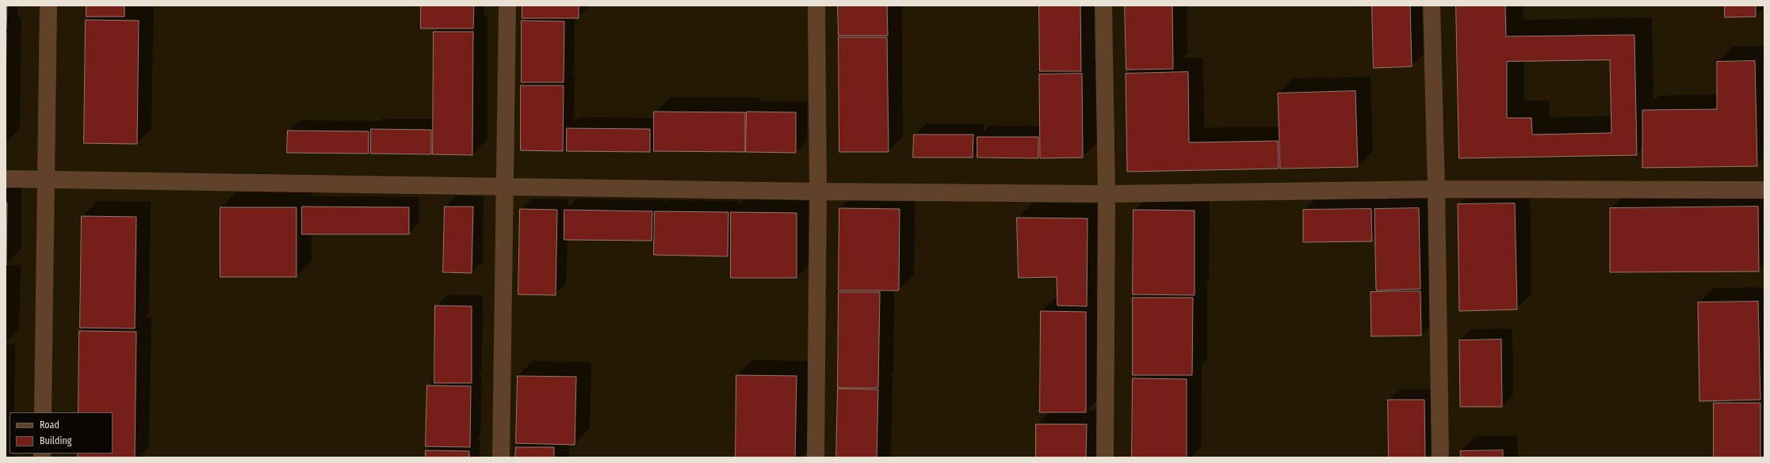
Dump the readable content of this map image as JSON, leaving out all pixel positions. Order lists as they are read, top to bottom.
{
  "legend": ["Road", "Building"]
}
